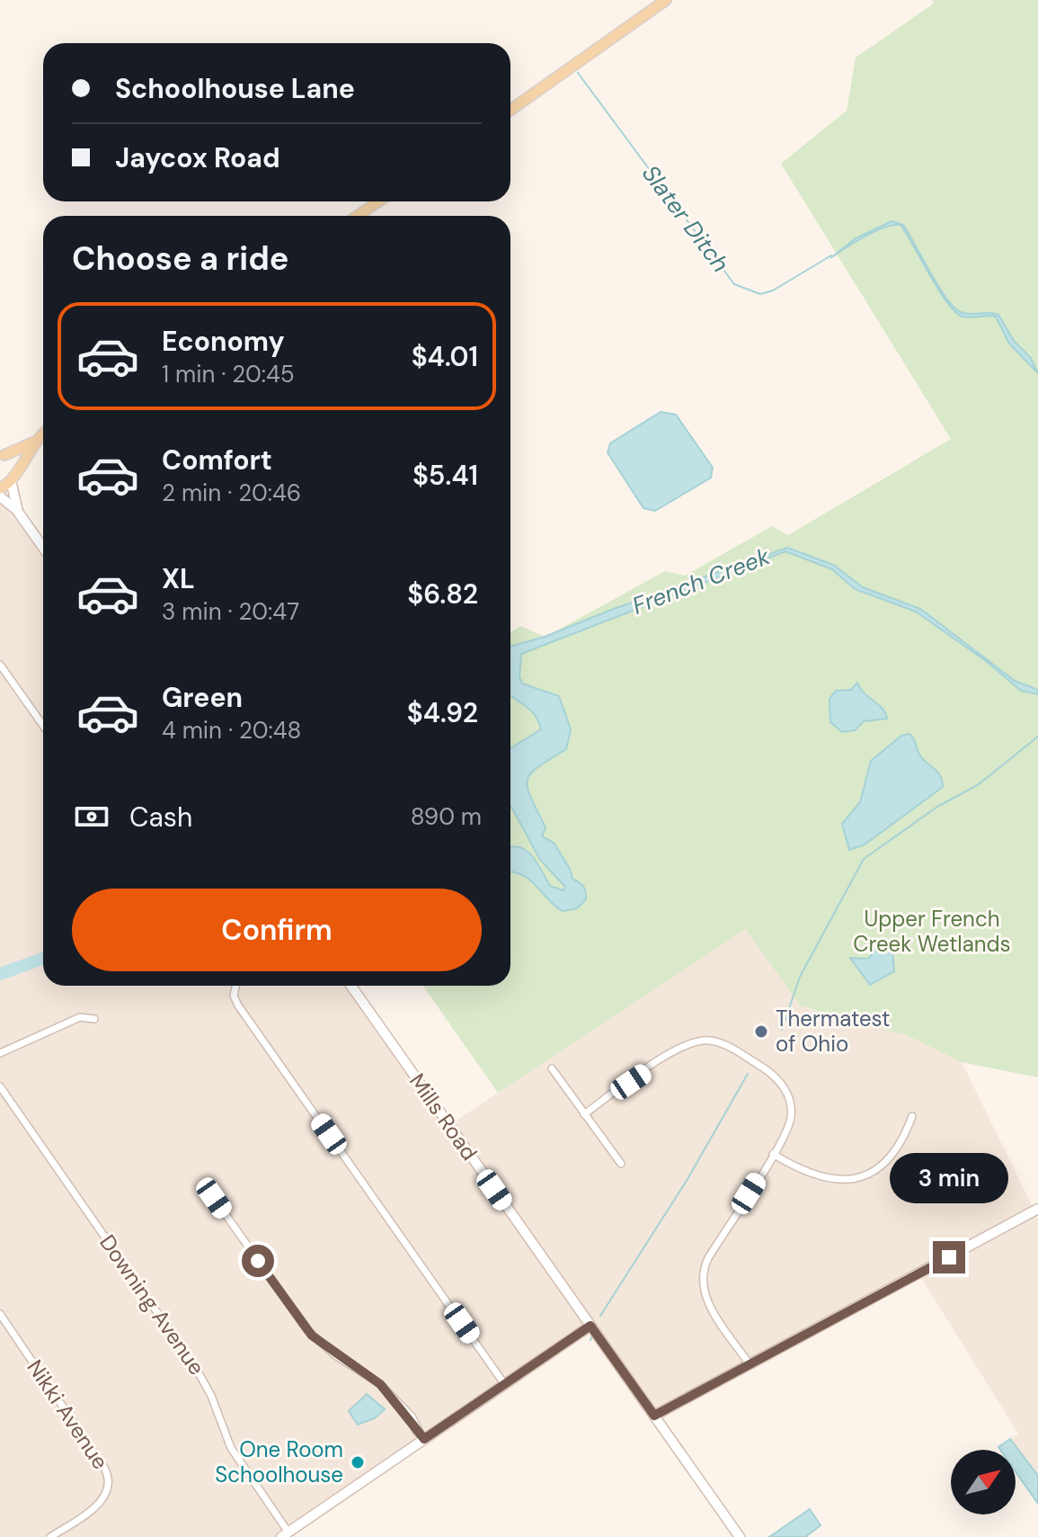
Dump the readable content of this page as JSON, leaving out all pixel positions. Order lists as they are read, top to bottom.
{
  "streets": {
    "street": ["Mills Road", "Downing Avenue", "Nikki Avenue"]
  },
  "water": ["Slater Ditch", "French Creek"],
  "parks": ["Upper French Creek Wetlands"],
  "places": ["Thermatest of Ohio", "One Room Schoolhouse"],
  "north": "top right",
  "page": {
    "banner": ["Schoolhouse Lane", "Jaycox Road"],
    "heading": "Choose a ride",
    "list": [
      {
        "name": "Economy",
        "note": "1 min · 20:45",
        "value": "$4.01"
      },
      {
        "name": "Comfort",
        "note": "2 min · 20:46",
        "value": "$5.41"
      },
      {
        "name": "XL",
        "note": "3 min · 20:47",
        "value": "$6.82"
      },
      {
        "name": "Green",
        "note": "4 min · 20:48",
        "value": "$4.92"
      }
    ],
    "pay": ["Cash", "890 m"],
    "buttons": "Confirm",
    "bubble": "3 min"
  }
}
